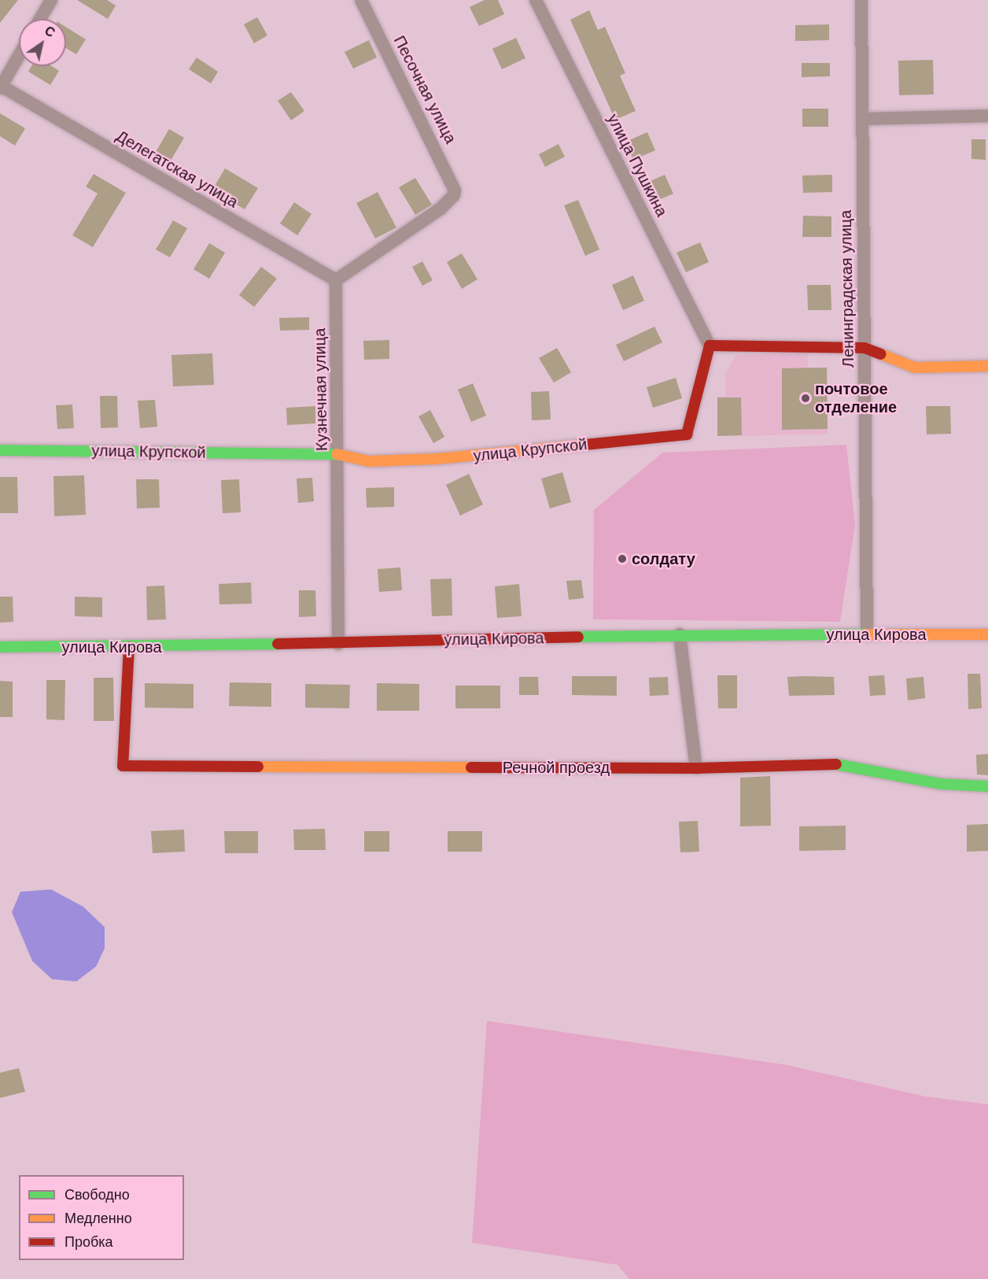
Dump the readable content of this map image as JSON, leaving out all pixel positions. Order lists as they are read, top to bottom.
{
  "streets": {
    "street": [
      "Песочная улица",
      "улица Пушкина",
      "Делегатская улица",
      "Ленинградская улица",
      "Кузнечная улица",
      "улица Крупской",
      "улица Кирова",
      "Речной проезд"
    ]
  },
  "crossings": [
    ["Песочная улица", "Делегатская улица"],
    ["Песочная улица", "Кузнечная улица"],
    ["улица Пушкина", "улица Крупской"],
    ["Делегатская улица", "Кузнечная улица"],
    ["Ленинградская улица", "улица Кирова"],
    ["Кузнечная улица", "улица Крупской"],
    ["Кузнечная улица", "улица Кирова"],
    ["улица Кирова", "Речной проезд"]
  ],
  "places": ["почтовое отделение", "солдату"],
  "legend": ["Свободно", "Медленно", "Пробка"],
  "north": "top right"
}
